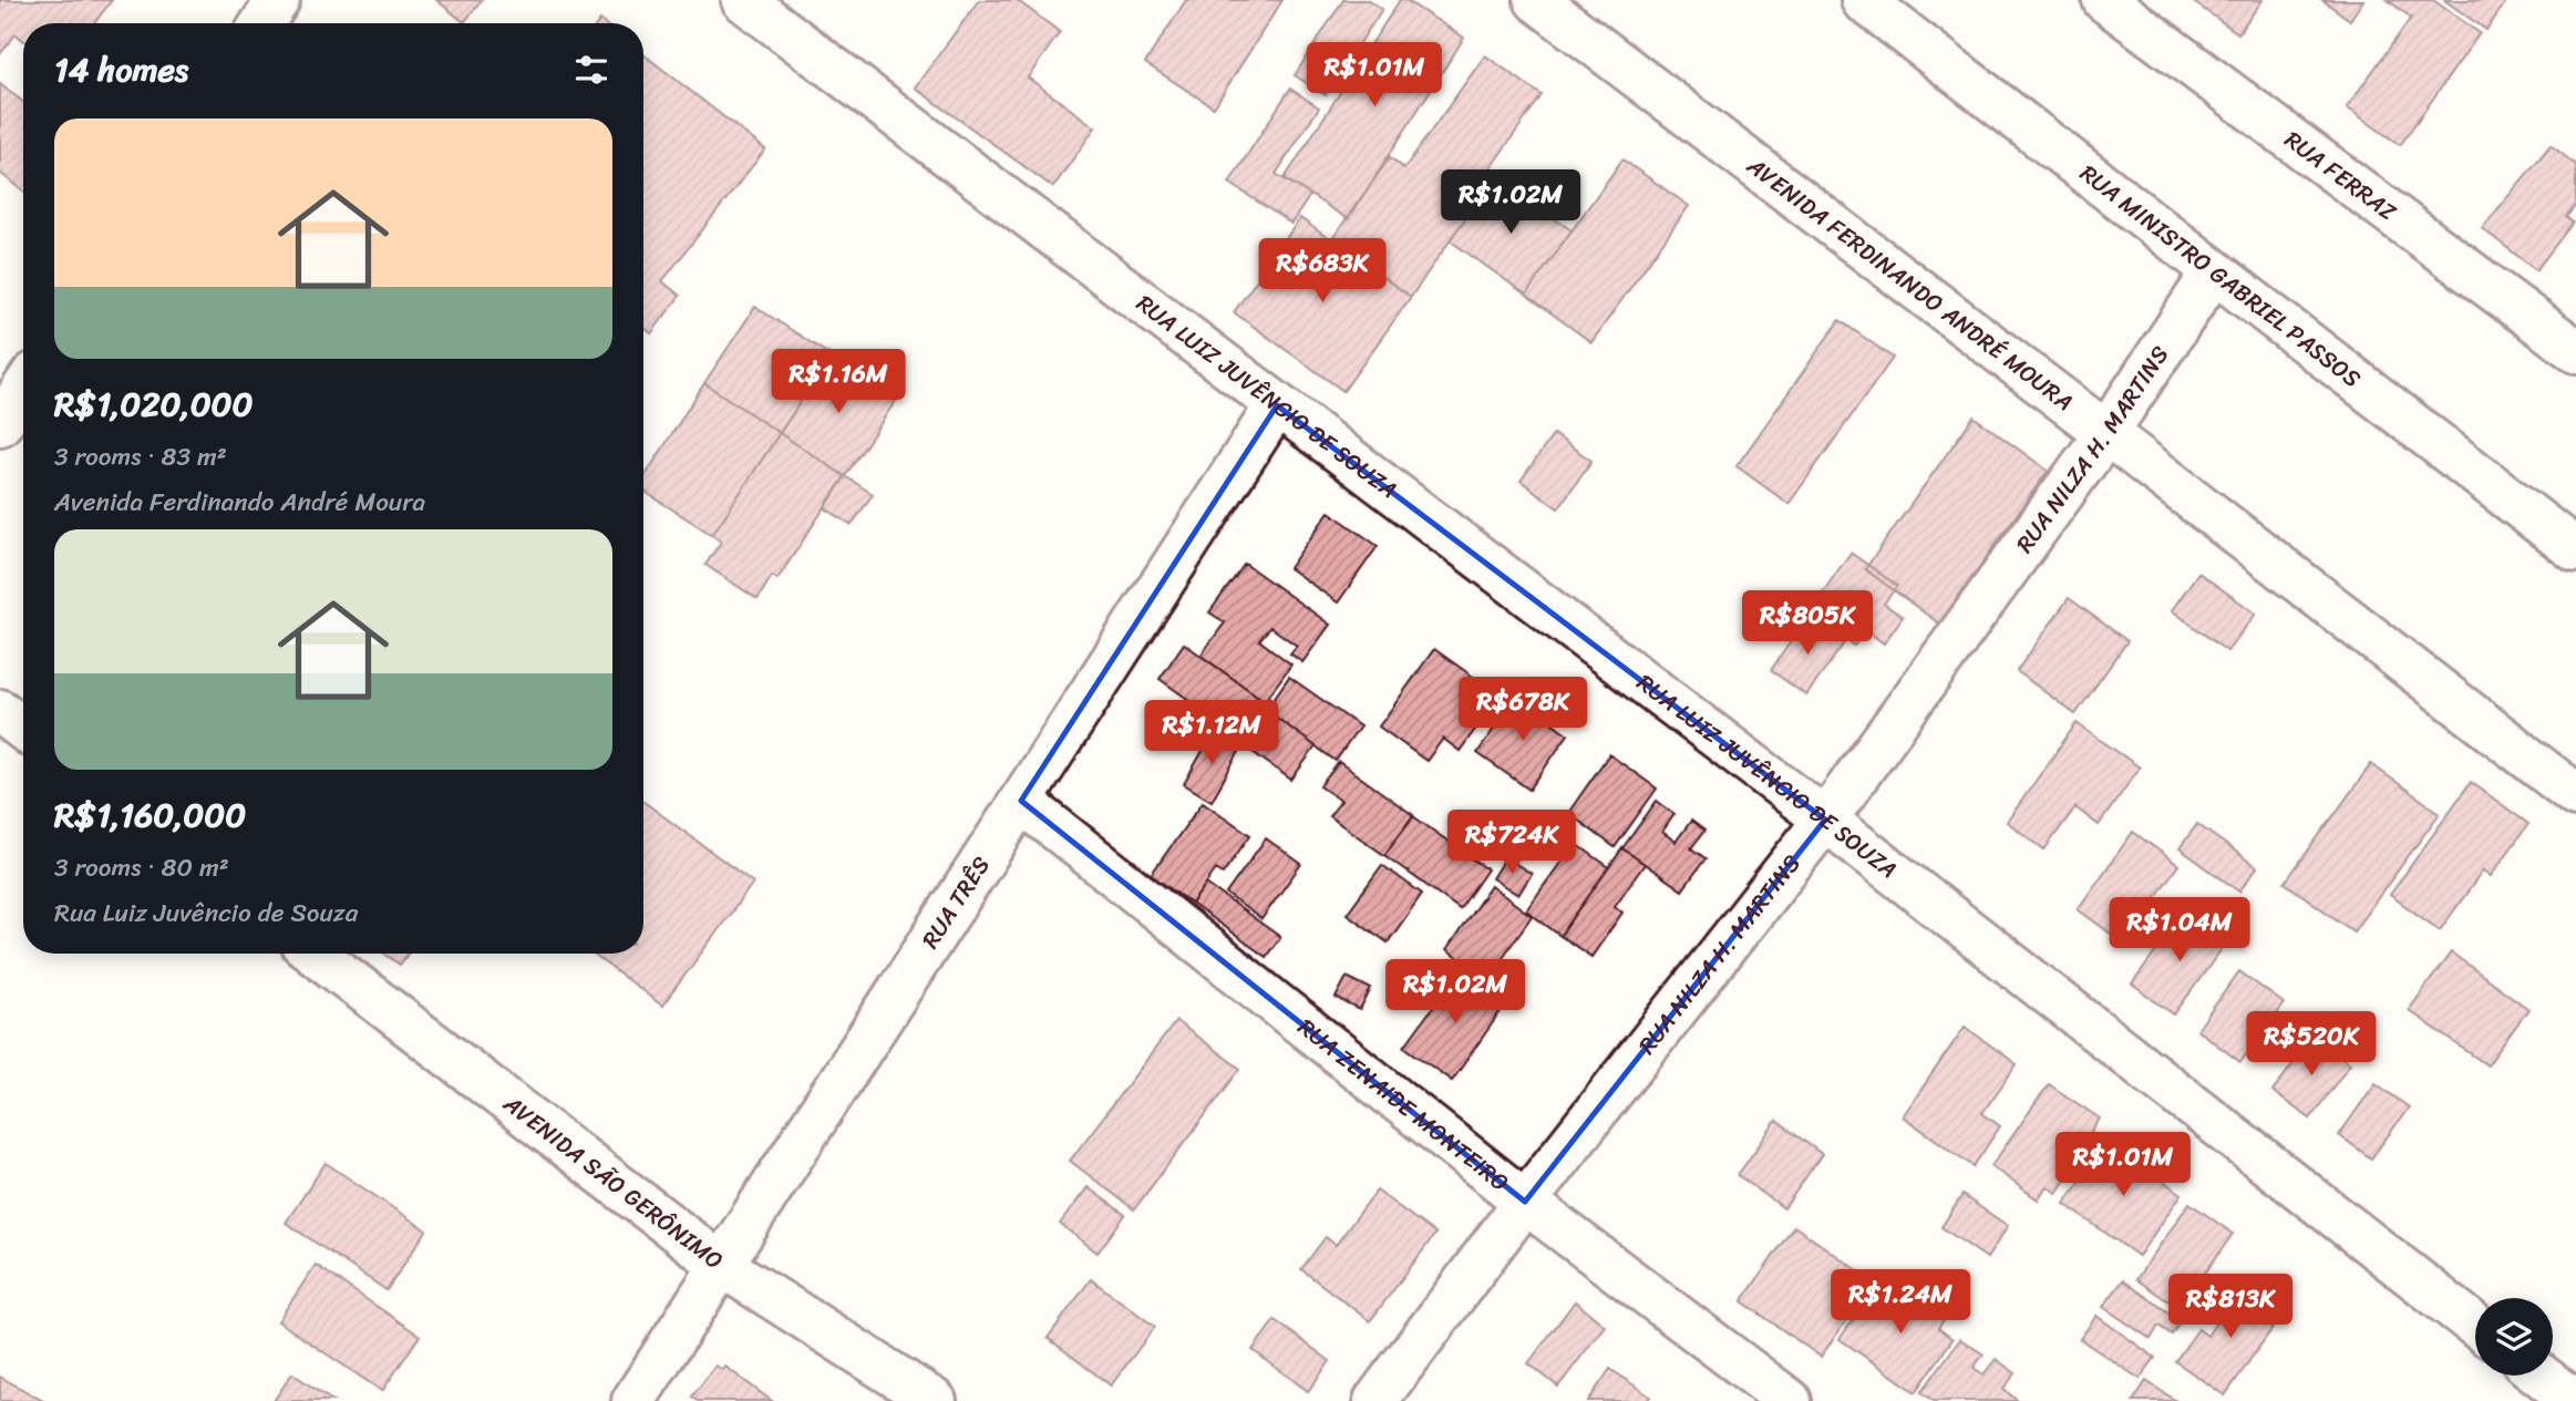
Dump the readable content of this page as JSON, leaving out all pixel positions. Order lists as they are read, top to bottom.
{
  "streets": {
    "street": [
      "RUA FERRAZ",
      "RUA MINISTRO GABRIEL PASSOS",
      "AVENIDA FERDINANDO ANDRÉ MOURA",
      "RUA LUIZ JUVÊNCIO DE SOUZA",
      "RUA NILZA H. MARTINS",
      "RUA TRÊS",
      "RUA ZENAIDE MONTEIRO",
      "AVENIDA SÃO GERÔNIMO"
    ]
  },
  "crossings": [
    ["RUA MINISTRO GABRIEL PASSOS", "RUA NILZA H. MARTINS"],
    ["AVENIDA FERDINANDO ANDRÉ MOURA", "RUA NILZA H. MARTINS"],
    ["RUA LUIZ JUVÊNCIO DE SOUZA", "RUA NILZA H. MARTINS"],
    ["RUA LUIZ JUVÊNCIO DE SOUZA", "RUA TRÊS"],
    ["RUA NILZA H. MARTINS", "RUA ZENAIDE MONTEIRO"],
    ["RUA TRÊS", "RUA ZENAIDE MONTEIRO"],
    ["RUA TRÊS", "AVENIDA SÃO GERÔNIMO"]
  ],
  "page": {
    "heading": "14 homes",
    "price": [
      "R$1.01M",
      "R$1.02M",
      "R$683K",
      "R$1.16M",
      "R$805K",
      "R$678K",
      "R$1.12M",
      "R$724K",
      "R$1.04M",
      "R$1.02M",
      "R$520K",
      "R$1.01M",
      "R$1.24M",
      "R$813K"
    ],
    "list": [
      {
        "name": "R$1,020,000",
        "note": "3 rooms · 83 m² · Avenida Ferdinando André Moura"
      },
      {
        "name": "R$1,160,000",
        "note": "3 rooms · 80 m² · Rua Luiz Juvêncio de Souza"
      }
    ]
  }
}
